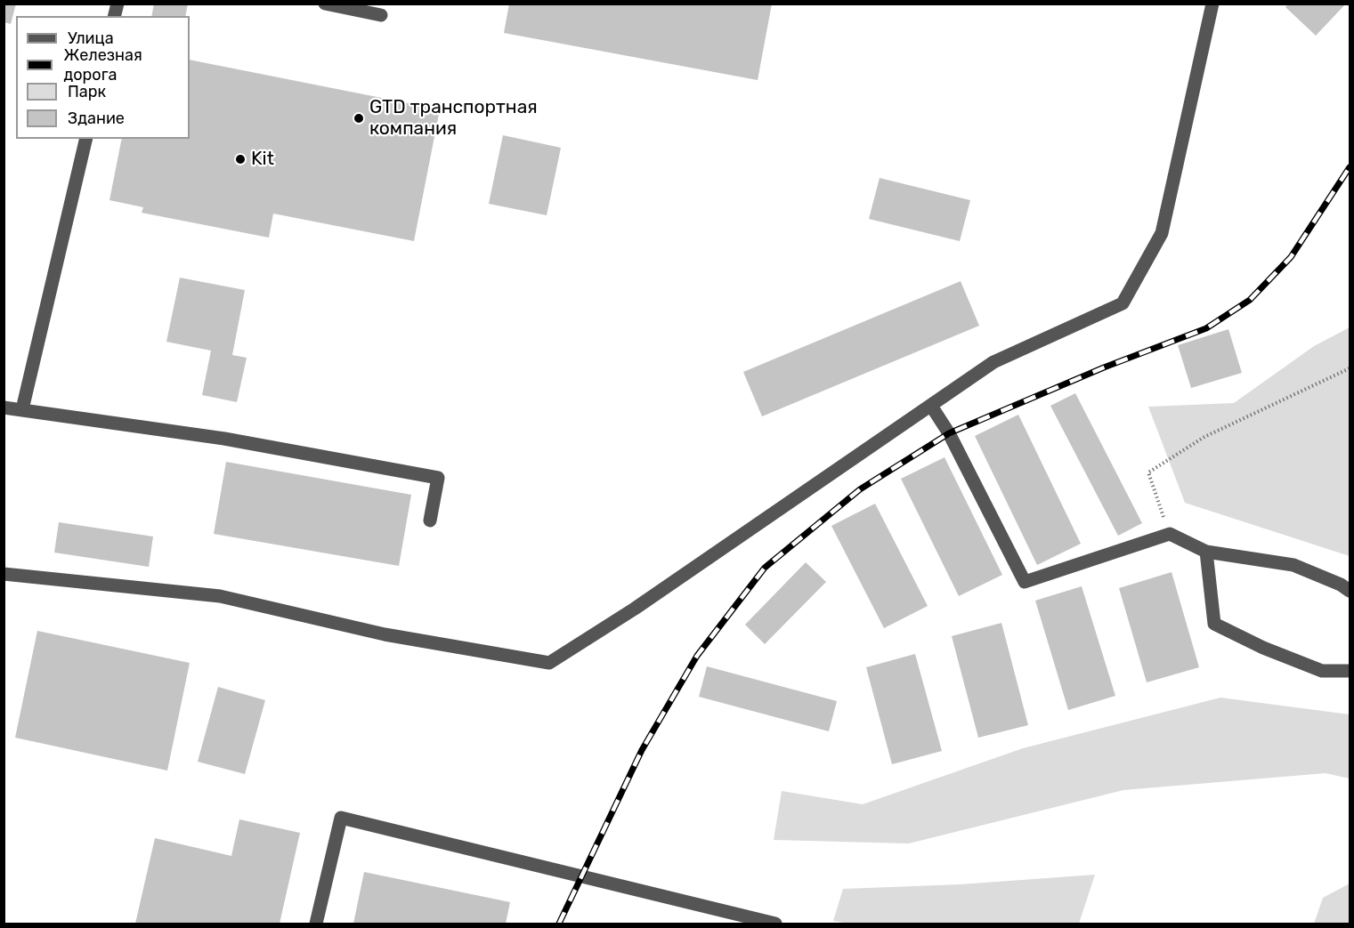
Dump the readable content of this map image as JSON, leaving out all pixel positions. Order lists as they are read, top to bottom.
{
  "places": ["GTD транспортная компания", "Kit"],
  "legend": [
    "Улица",
    "Железная дорога",
    "Парк",
    "Здание"
  ]
}
